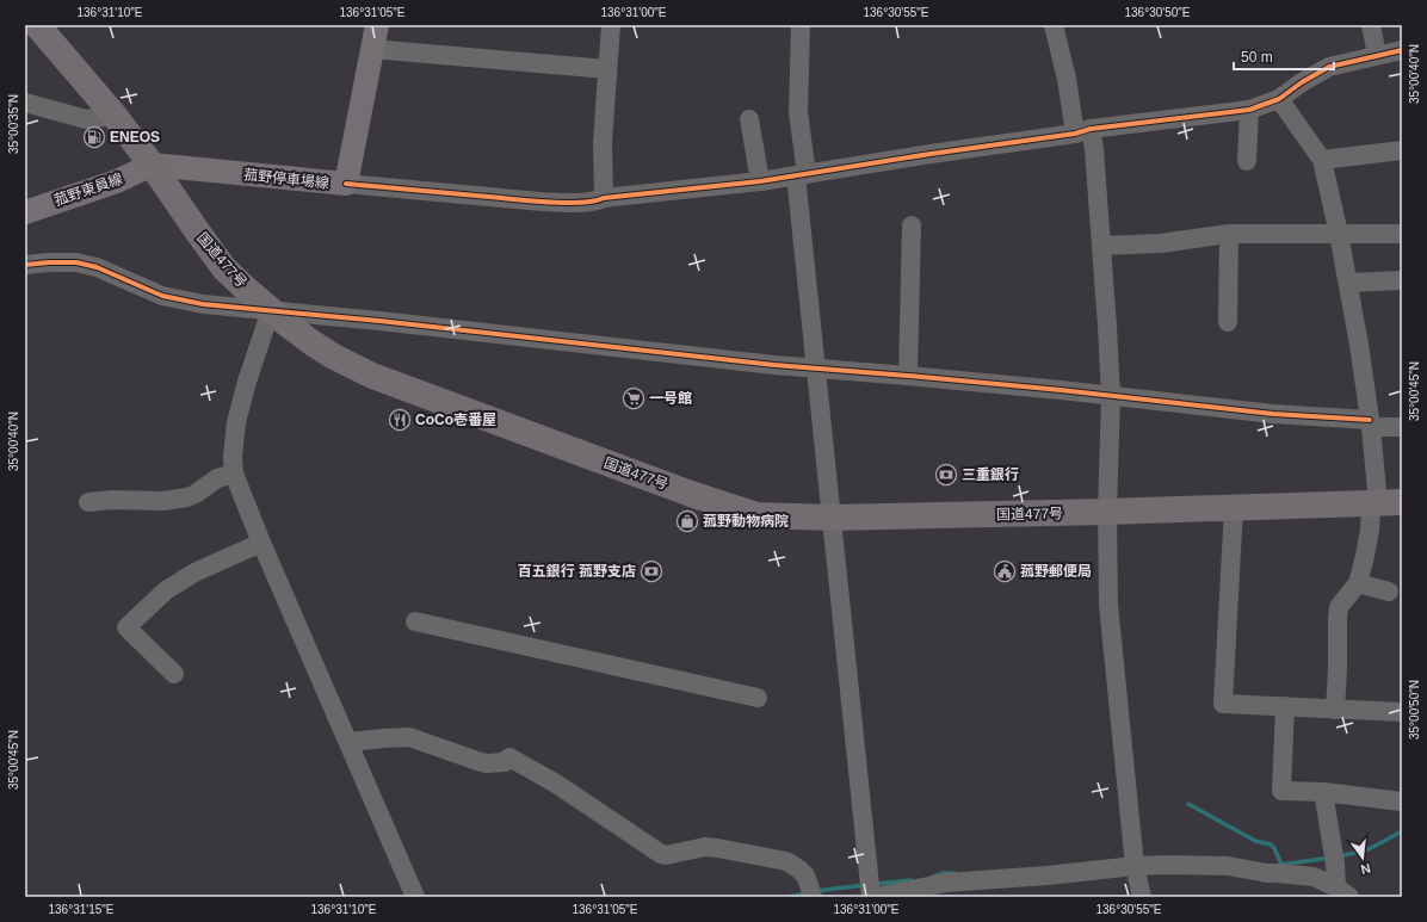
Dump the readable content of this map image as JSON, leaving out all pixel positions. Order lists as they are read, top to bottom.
{
  "streets": {
    "highway": ["国道477号"],
    "main road": ["菰野停車場線", "菰野東員線"]
  },
  "crossings": [
    ["菰野停車場線", "菰野東員線"],
    ["菰野停車場線", "国道477号"],
    ["菰野東員線", "国道477号"]
  ],
  "places": {
    "fuel station": ["ENEOS"],
    "supermarket": ["一号館"],
    "restaurant": ["CoCo壱番屋"],
    "bank": ["三重銀行", "百五銀行 菰野支店"],
    "shop": ["菰野動物病院"],
    "public building": ["菰野郵便局"]
  },
  "scale_bar": "50 m",
  "north": "bottom",
  "coordinates": [
    "136°31'10\"E",
    "136°31'05\"E",
    "136°31'00\"E",
    "136°30'55\"E",
    "136°30'50\"E",
    "35°00'40\"N",
    "35°00'35\"N",
    "35°00'45\"N",
    "35°00'50\"N",
    "136°31'15\"E"
  ]
}
